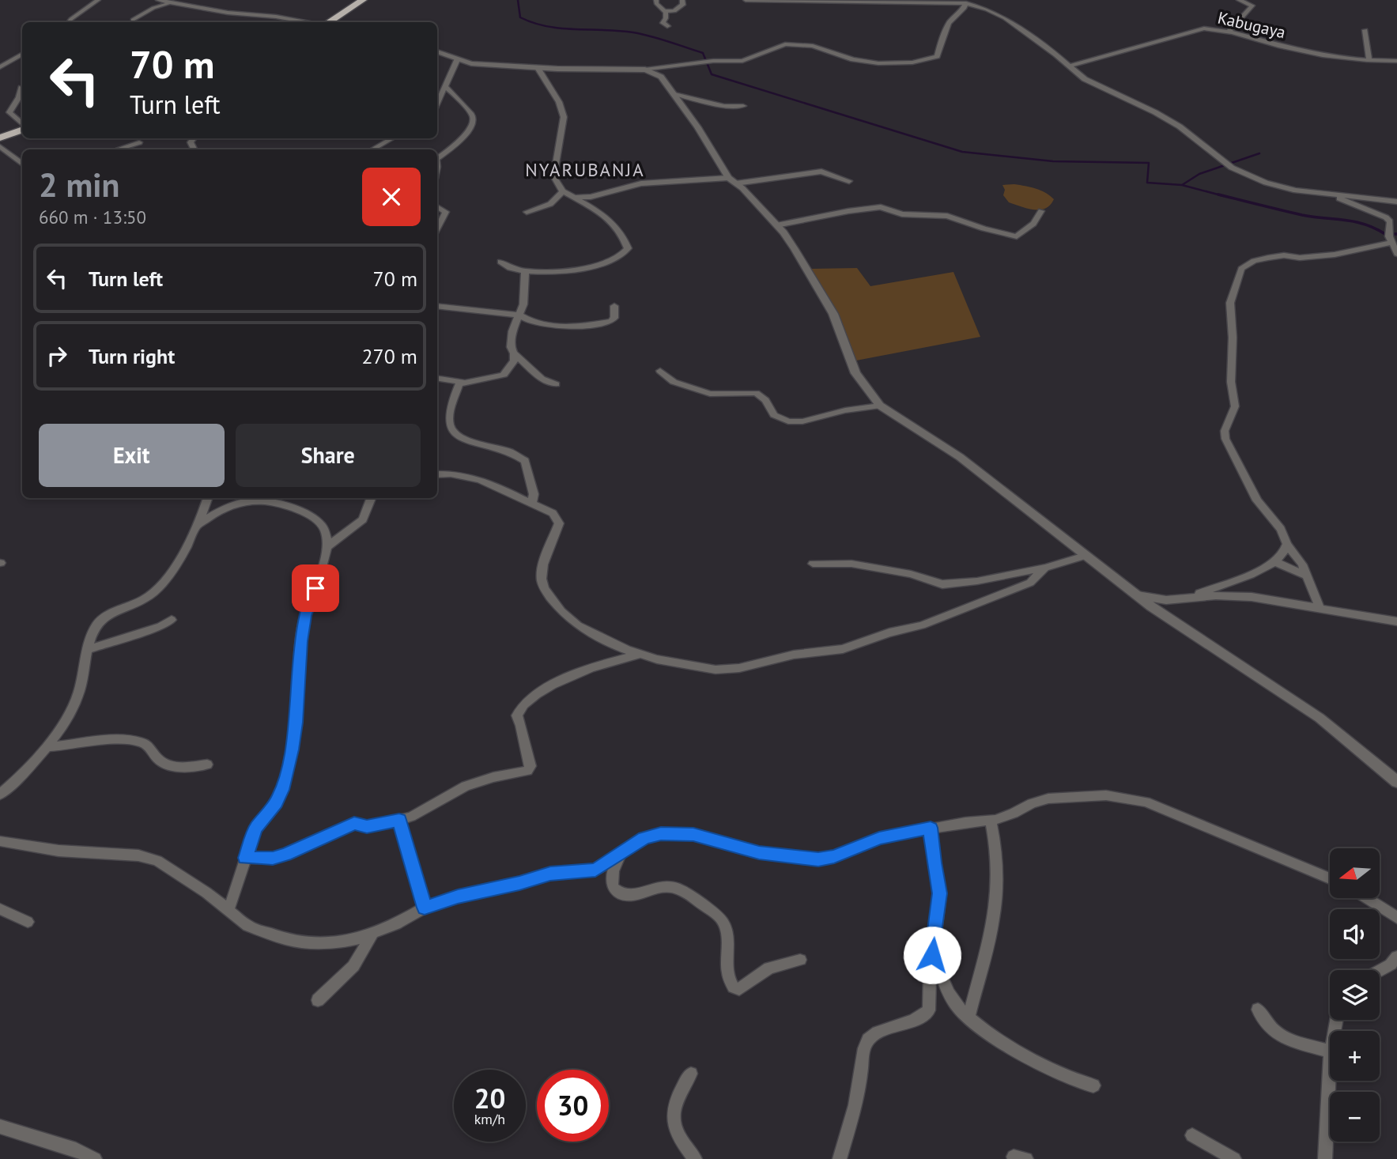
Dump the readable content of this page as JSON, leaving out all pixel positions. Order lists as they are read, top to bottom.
{
  "streets": {
    "street": ["Kabugaya"]
  },
  "districts": ["NYARUBANJA"],
  "north": "left",
  "page": {
    "turn": ["70 m", "Turn left"],
    "heading": ["2 min", "660 m · 13:50"],
    "list": [
      {
        "name": "Turn left",
        "value": "70 m"
      },
      {
        "name": "Turn right",
        "value": "270 m"
      }
    ],
    "buttons": ["Exit", "Share"],
    "map_buttons": ["+", "−"],
    "speed": "20 km/h",
    "limit": "30"
  }
}
